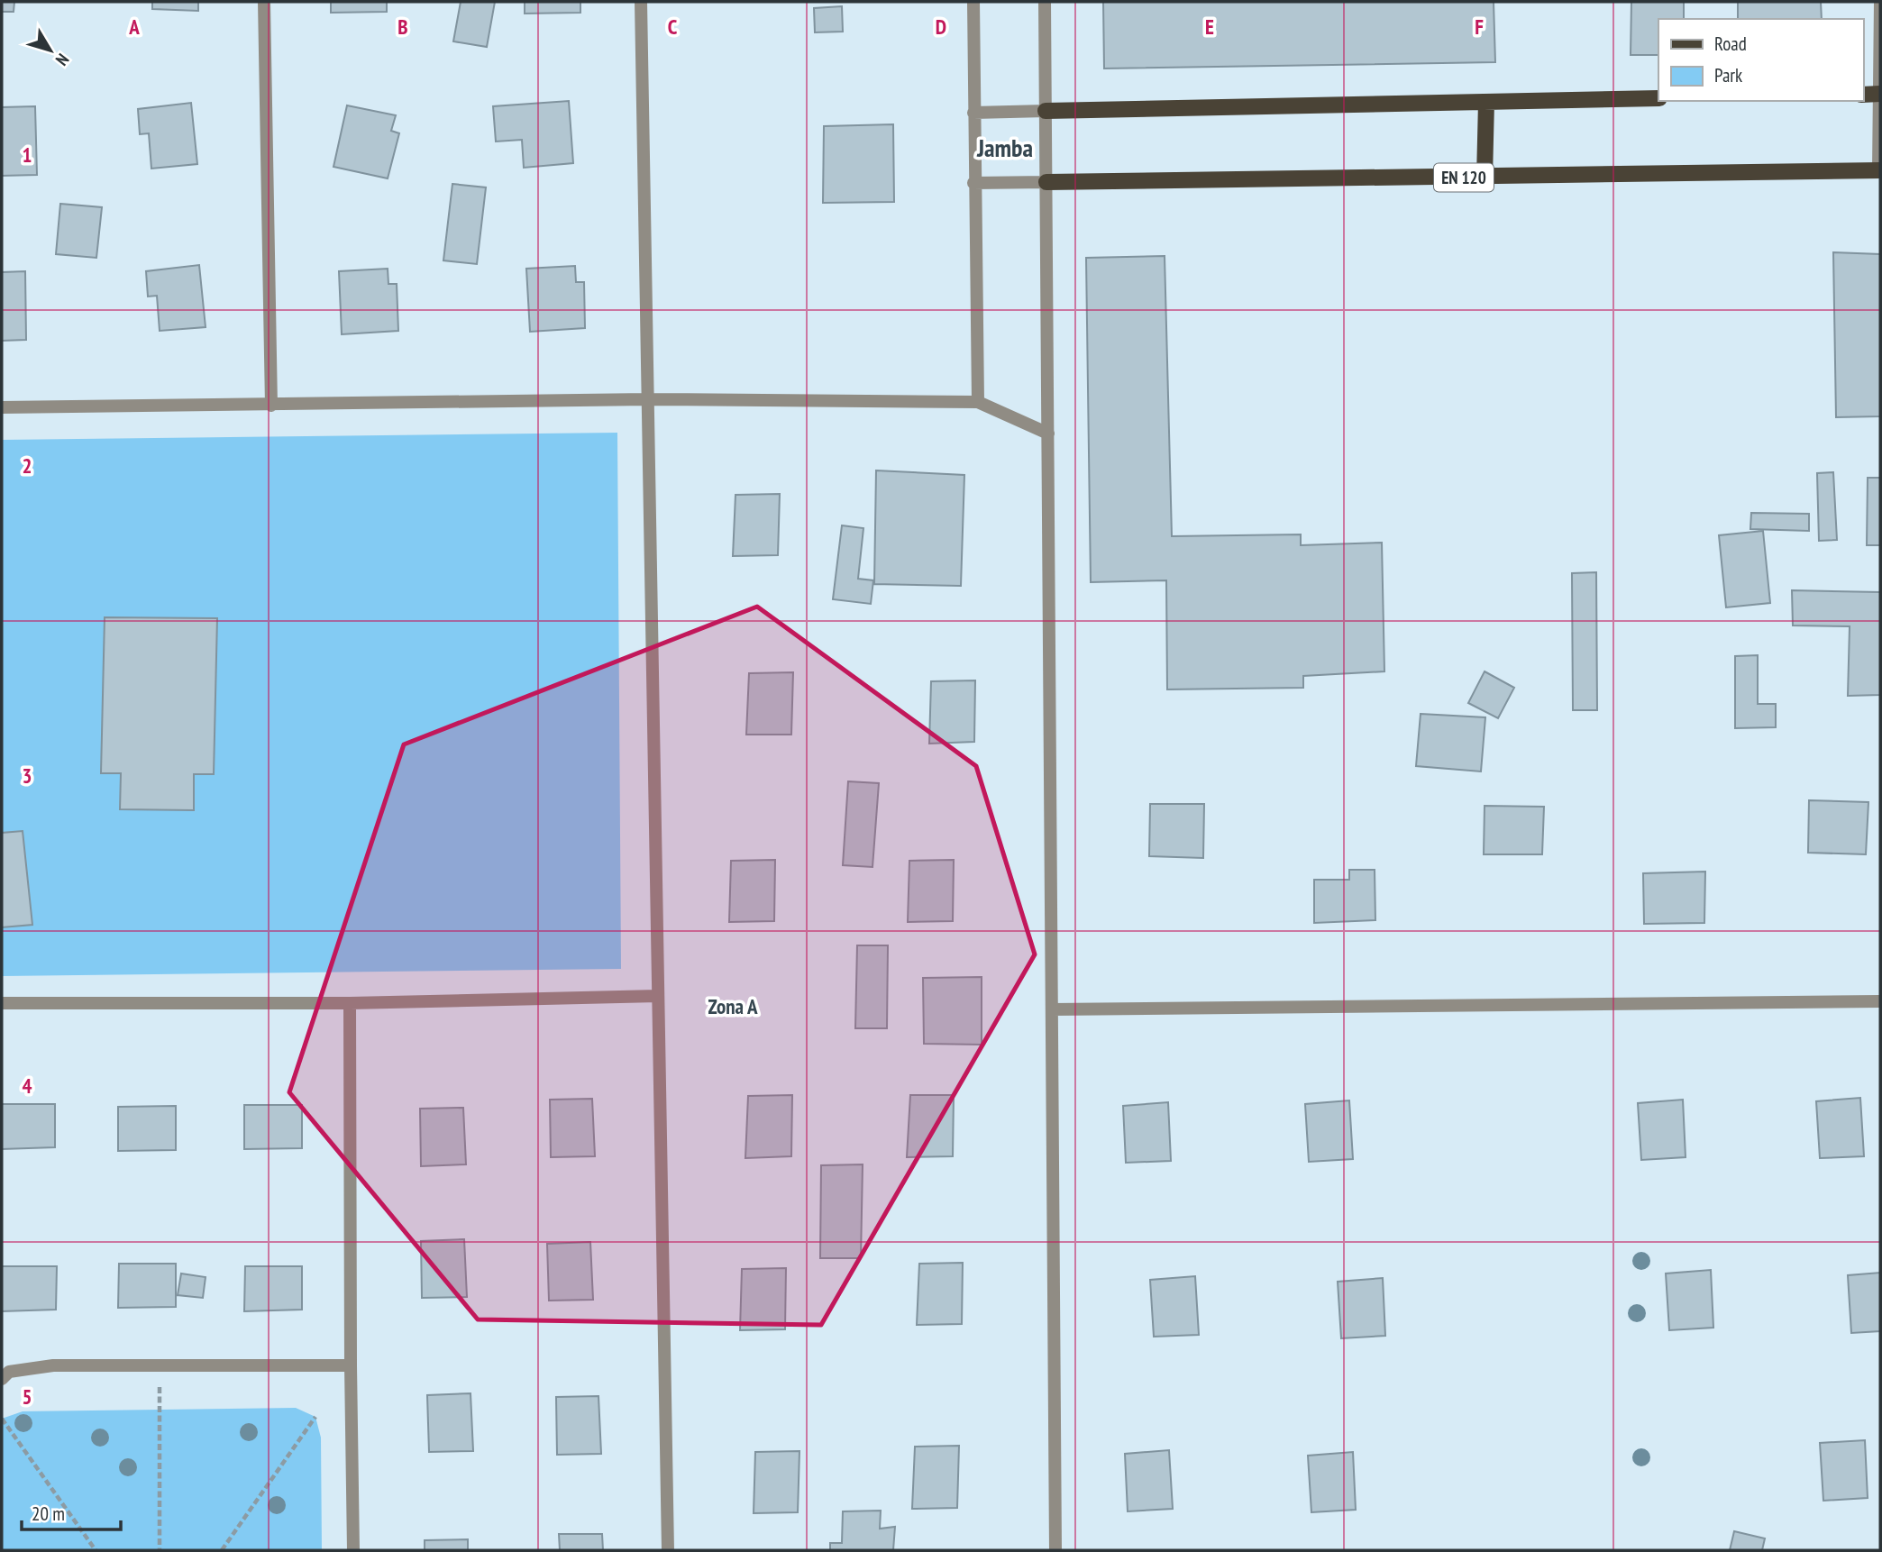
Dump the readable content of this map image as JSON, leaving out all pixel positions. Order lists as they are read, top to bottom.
{
  "streets": {
    "main road": ["EN 120"]
  },
  "districts": ["Jamba", "Zona A"],
  "legend": ["Road", "Park"],
  "scale_bar": "20 m",
  "north": "bottom right",
  "grid": {
    "columns": [
      "A",
      "B",
      "C",
      "D",
      "E",
      "F"
    ],
    "rows": [
      "1",
      "2",
      "3",
      "4",
      "5"
    ]
  }
}
